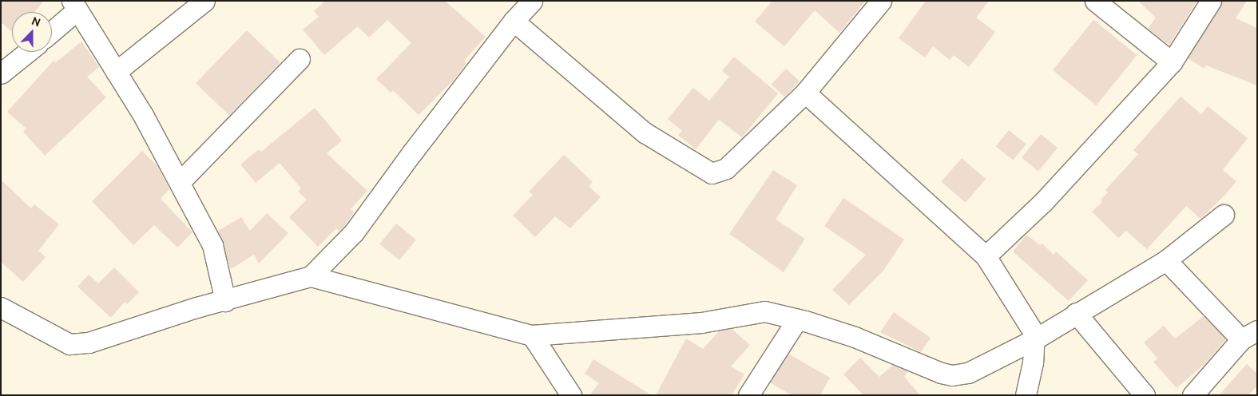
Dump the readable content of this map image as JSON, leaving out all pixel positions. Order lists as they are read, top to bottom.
{
  "north": "top"
}
